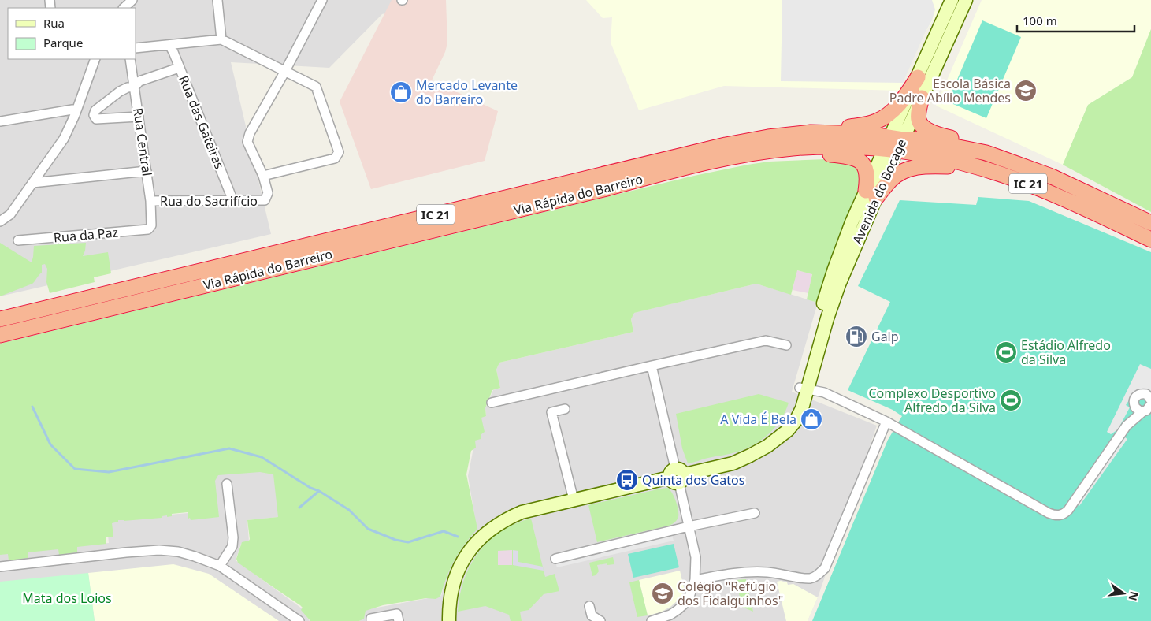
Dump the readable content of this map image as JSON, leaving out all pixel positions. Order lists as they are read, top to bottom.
{
  "streets": {
    "highway": ["IC 21", "Via Rápida do Barreiro"],
    "main road": ["Avenida do Bocage"],
    "street": [
      "Rua das Gateiras",
      "Rua Central",
      "Rua do Sacrifício",
      "Rua da Paz"
    ]
  },
  "crossings": [
    ["Rua das Gateiras", "Rua do Sacrifício"],
    ["Rua Central", "Rua do Sacrifício"],
    ["Rua Central", "Rua da Paz"],
    ["Avenida do Bocage", "Via Rápida do Barreiro"]
  ],
  "parks": ["Mata dos Loios"],
  "places": {
    "school or university": ["Escola Básica Padre Abílio Mendes", "Colégio \"Refúgio dos Fidalguinhos\""],
    "shop": ["Mercado Levante do Barreiro", "A Vida É Bela"],
    "fuel station": ["Galp"],
    "sports": ["Estádio Alfredo da Silva", "Complexo Desportivo Alfredo da Silva"],
    "bus stop": ["Quinta dos Gatos"]
  },
  "legend": ["Rua", "Parque"],
  "scale_bar": "100 m",
  "north": "right"
}
